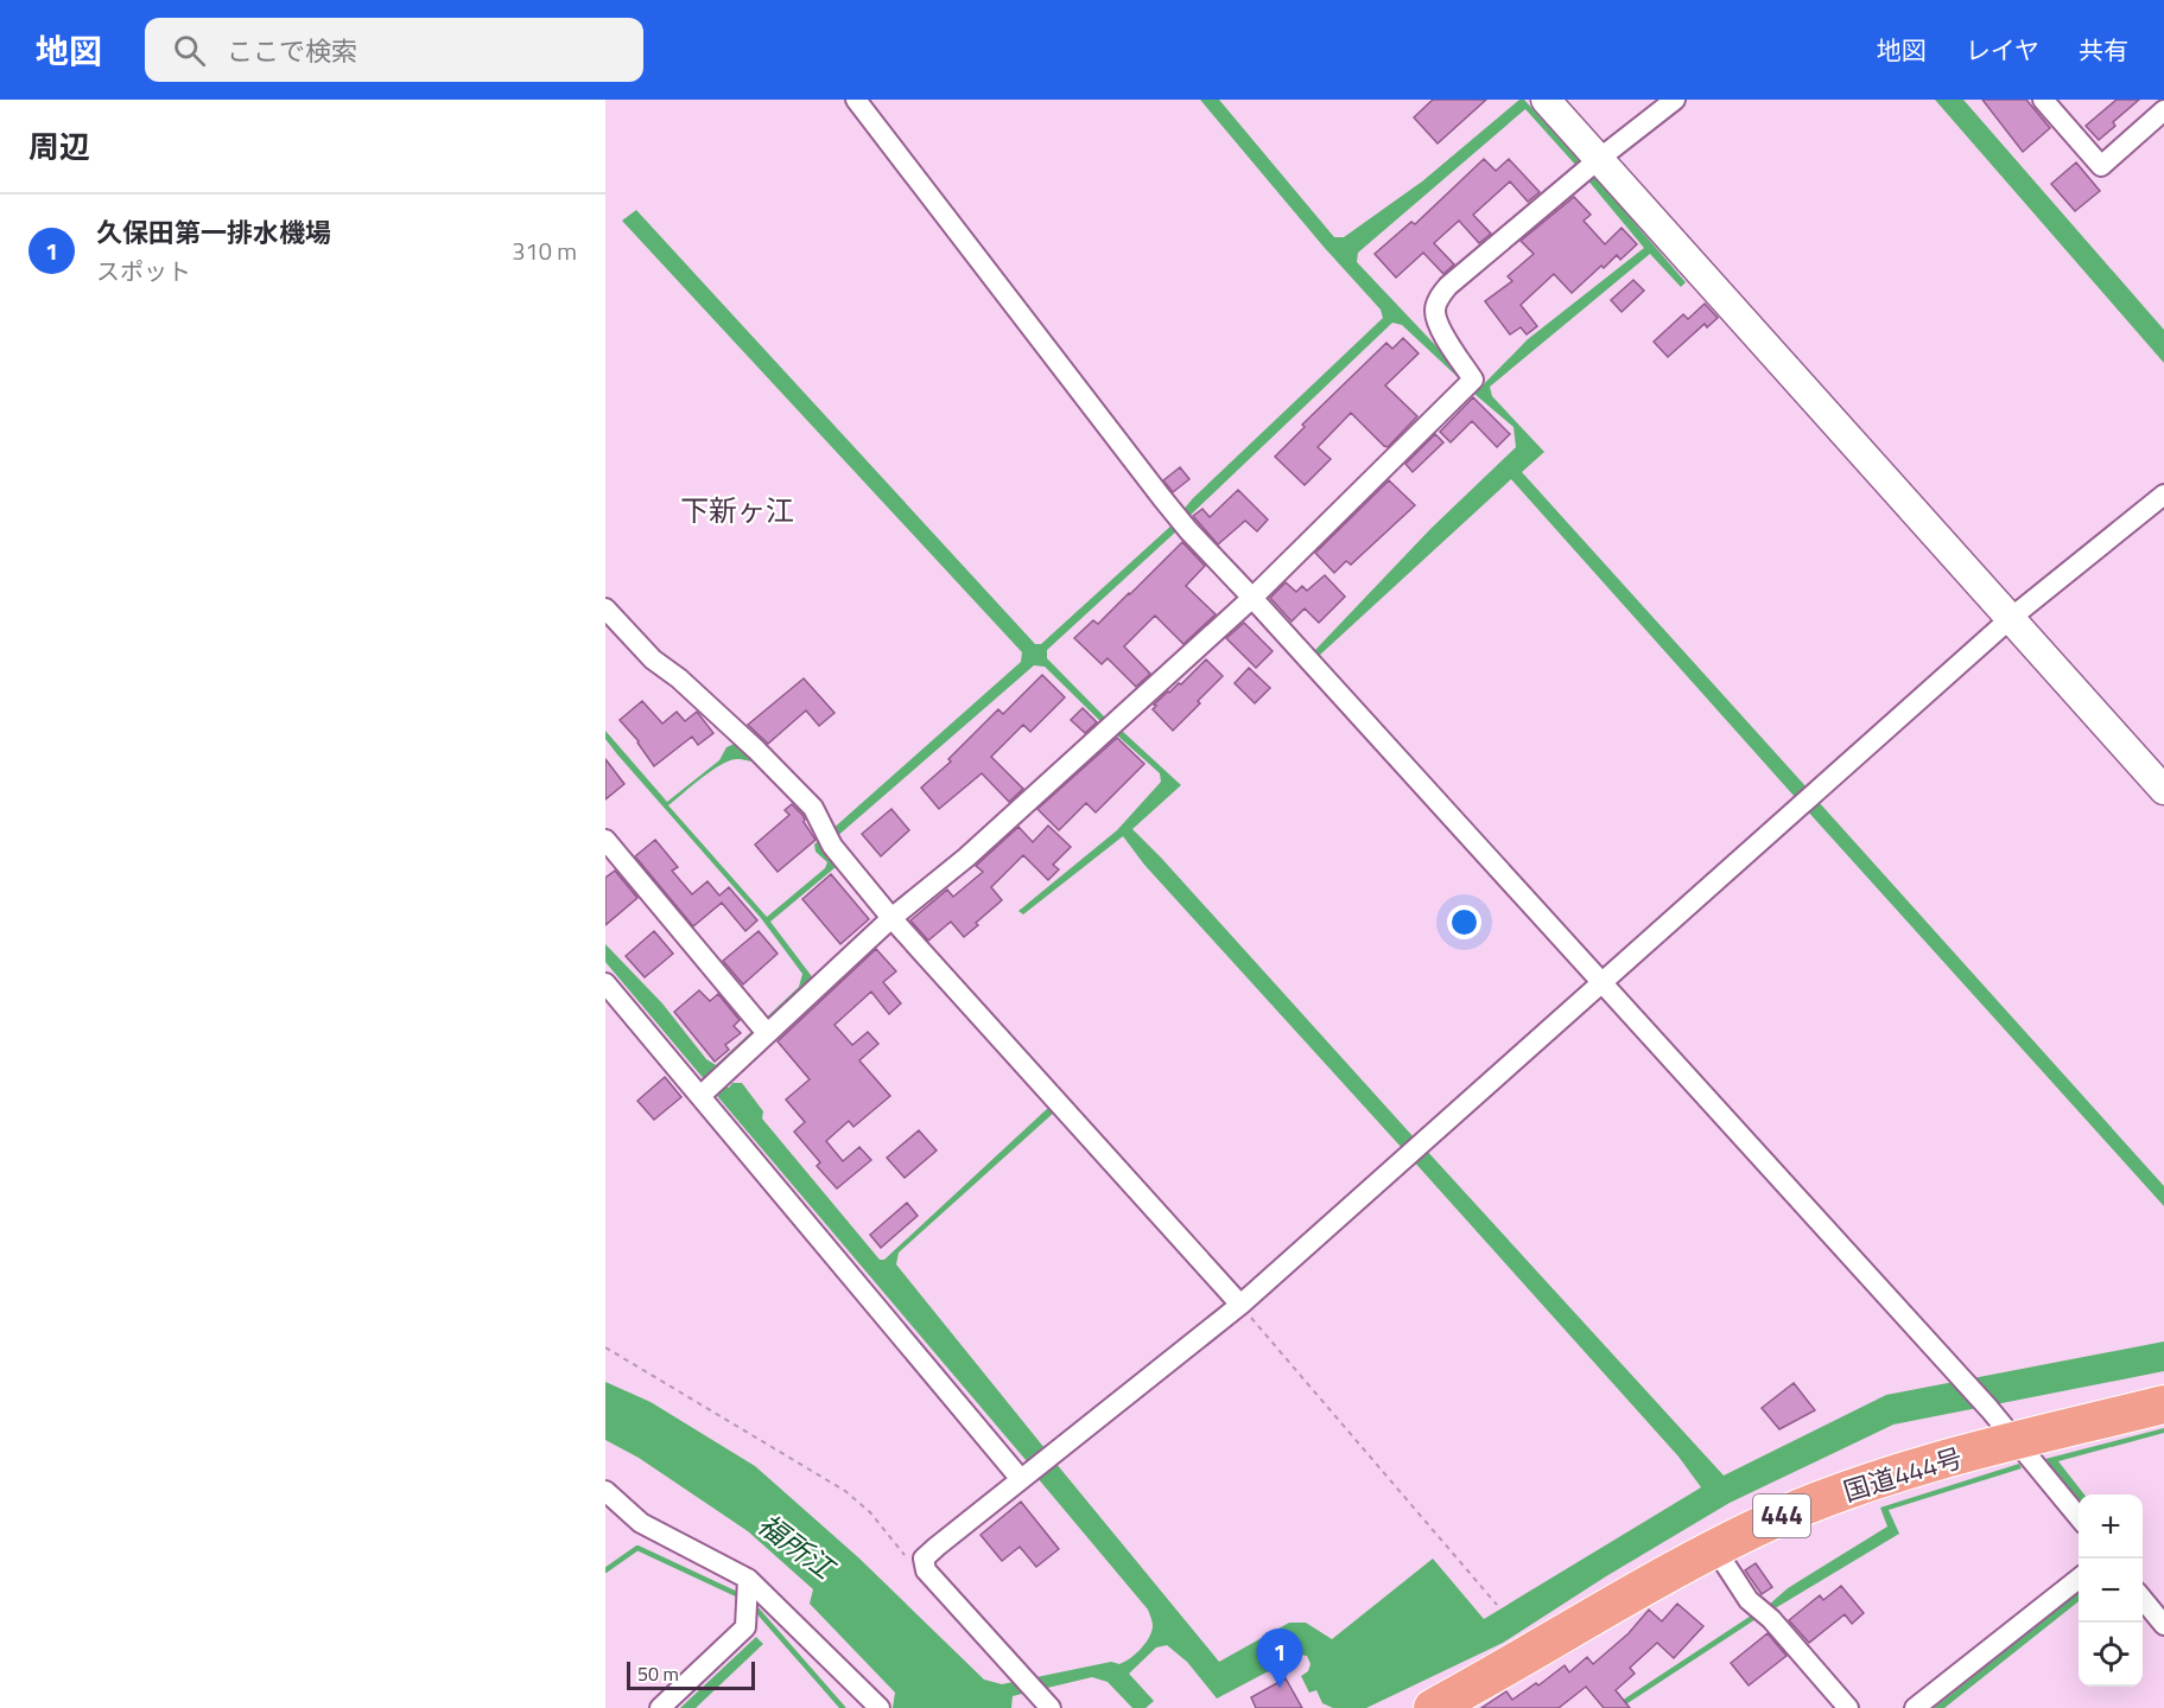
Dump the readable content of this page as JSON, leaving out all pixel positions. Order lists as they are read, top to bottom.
{
  "streets": {
    "highway": ["国道444号", "444"]
  },
  "districts": ["下新ヶ江"],
  "water": ["福所江"],
  "scale_bar": "50 m",
  "page": {
    "header": "地図",
    "search": "ここで検索",
    "nav": ["地図", "レイヤ", "共有"],
    "heading": "周辺",
    "list": [
      {
        "mark": "1",
        "name": "久保田第一排水機場",
        "note": "スポット",
        "value": "310 m"
      }
    ],
    "map_buttons": ["+", "−"],
    "pins": "1",
    "scale": "50 m"
  }
}
